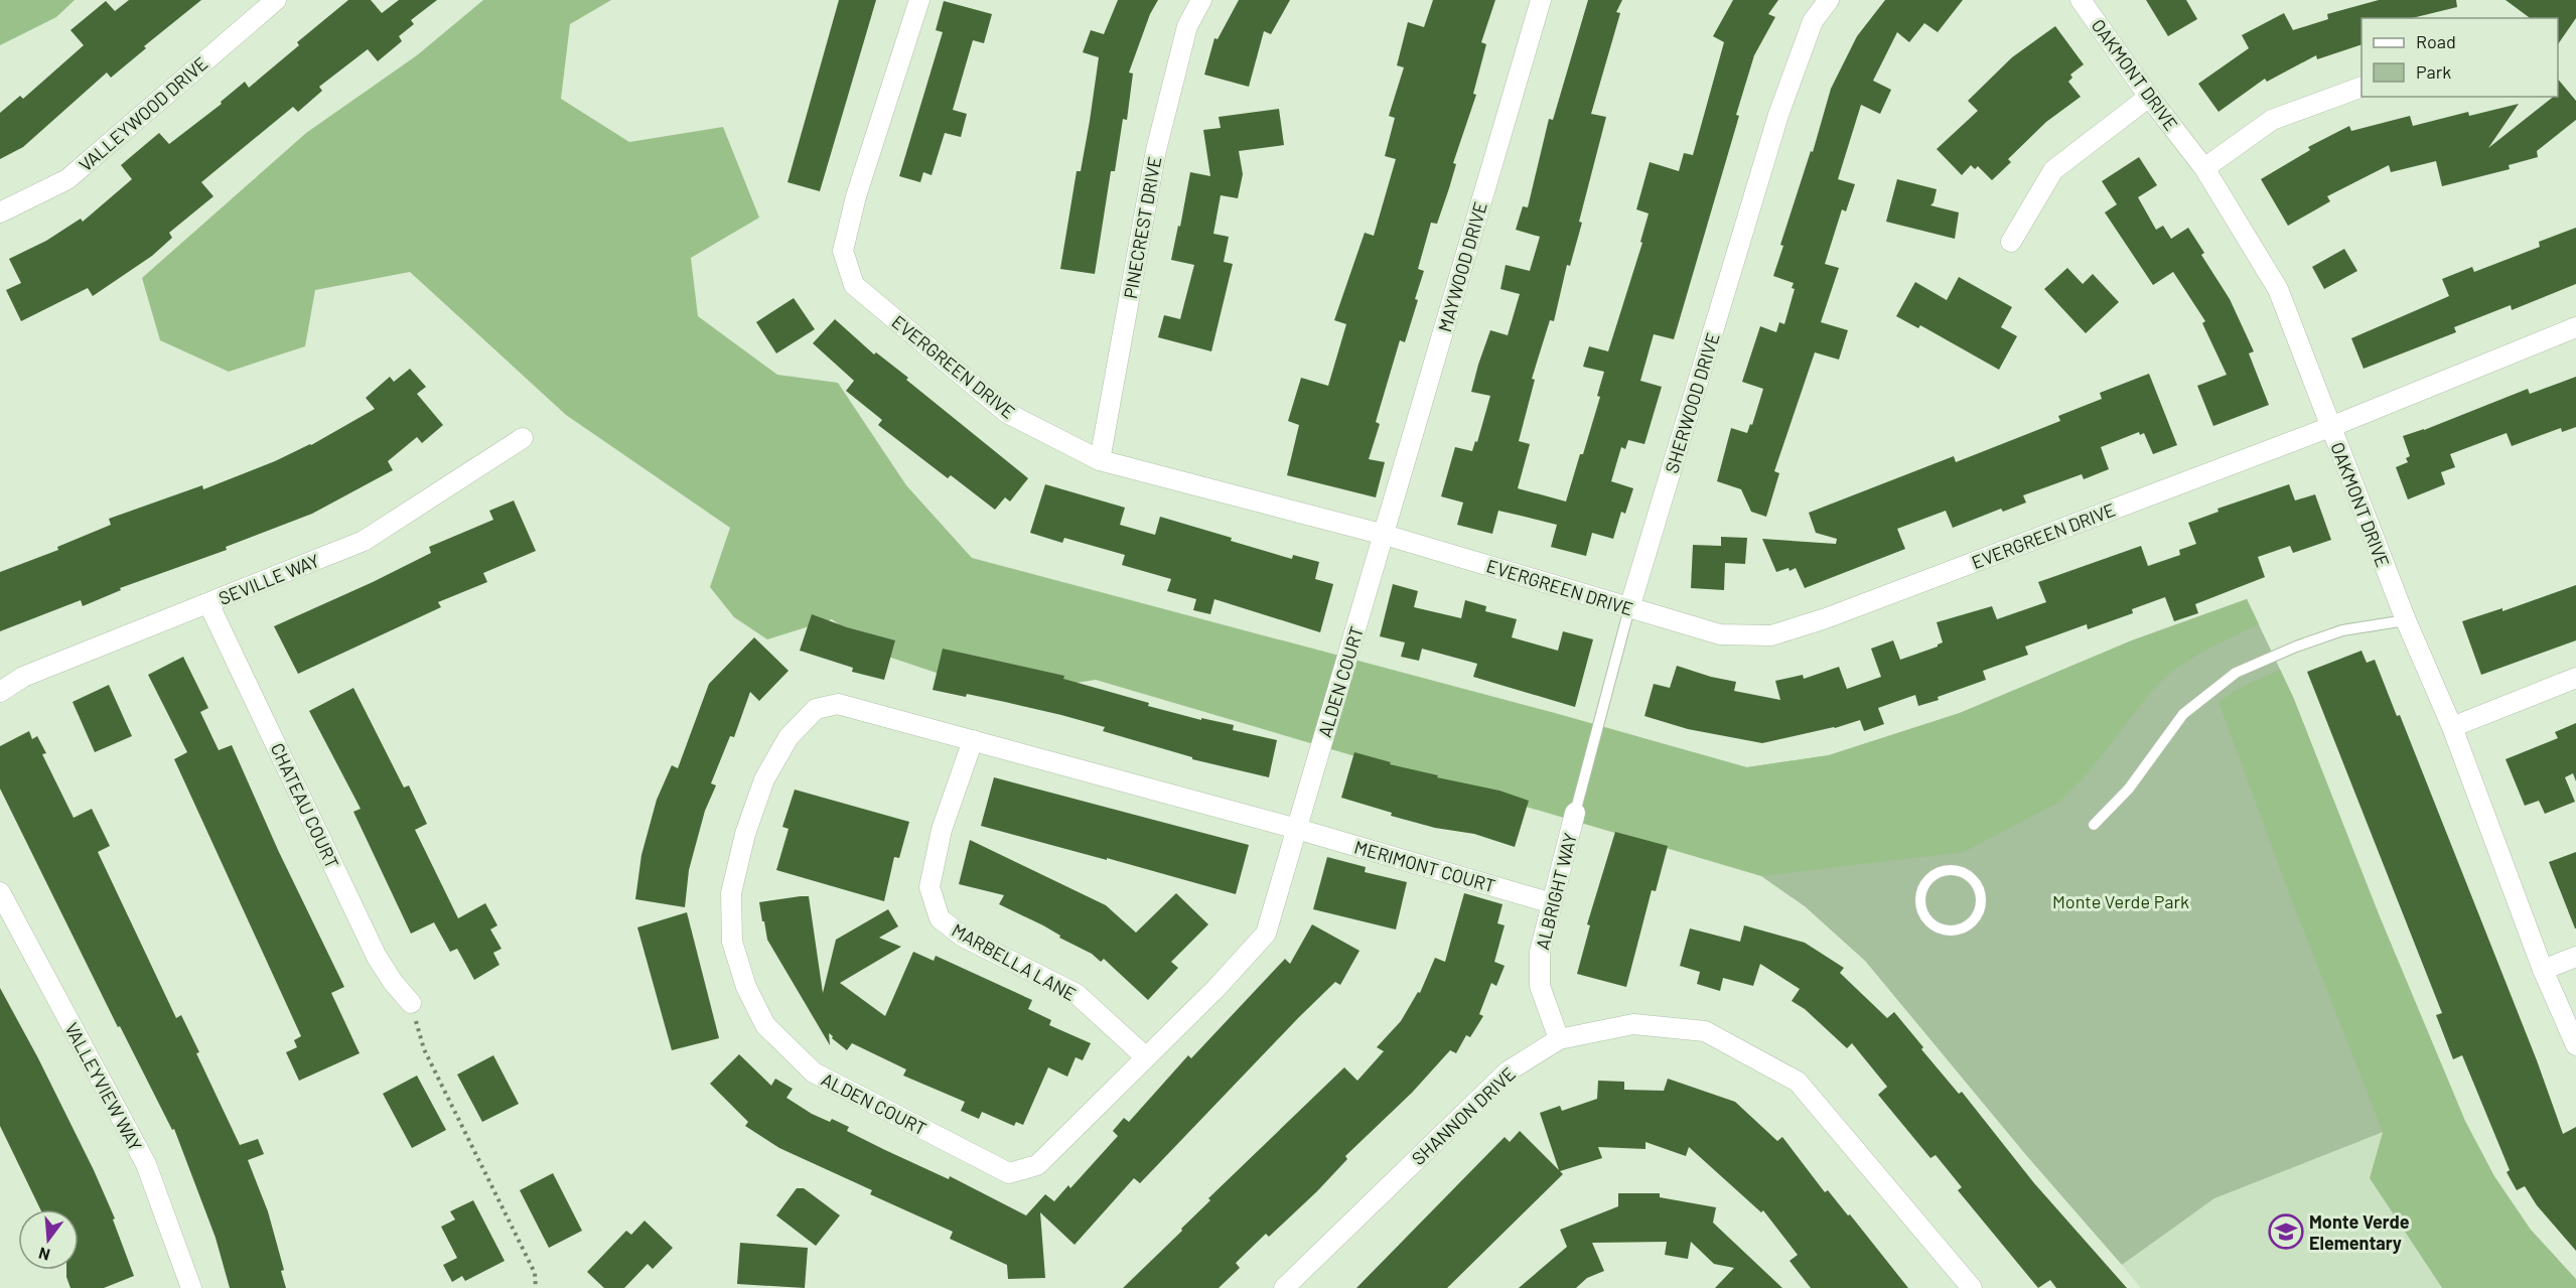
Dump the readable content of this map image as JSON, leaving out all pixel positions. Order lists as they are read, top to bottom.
{
  "streets": {
    "street": [
      "OAKMONT DRIVE",
      "VALLEYWOOD DRIVE",
      "PINECREST DRIVE",
      "MAYWOOD DRIVE",
      "EVERGREEN DRIVE",
      "SHERWOOD DRIVE",
      "SEVILLE WAY",
      "ALDEN COURT",
      "CHATEAU COURT",
      "MERIMONT COURT",
      "ALBRIGHT WAY",
      "MARBELLA LANE",
      "VALLEYVIEW WAY",
      "SHANNON DRIVE"
    ]
  },
  "crossings": [
    ["OAKMONT DRIVE", "EVERGREEN DRIVE"],
    ["PINECREST DRIVE", "EVERGREEN DRIVE"],
    ["MAYWOOD DRIVE", "EVERGREEN DRIVE"],
    ["MAYWOOD DRIVE", "ALDEN COURT"],
    ["EVERGREEN DRIVE", "SHERWOOD DRIVE"],
    ["EVERGREEN DRIVE", "ALDEN COURT"],
    ["SHERWOOD DRIVE", "ALBRIGHT WAY"],
    ["SEVILLE WAY", "CHATEAU COURT"],
    ["ALDEN COURT", "MERIMONT COURT"],
    ["ALDEN COURT", "MARBELLA LANE"],
    ["MERIMONT COURT", "ALBRIGHT WAY"],
    ["ALBRIGHT WAY", "SHANNON DRIVE"]
  ],
  "parks": ["Monte Verde Park"],
  "places": {
    "school or university": ["Monte Verde Elementary"]
  },
  "legend": ["Road", "Park"],
  "north": "bottom"
}
